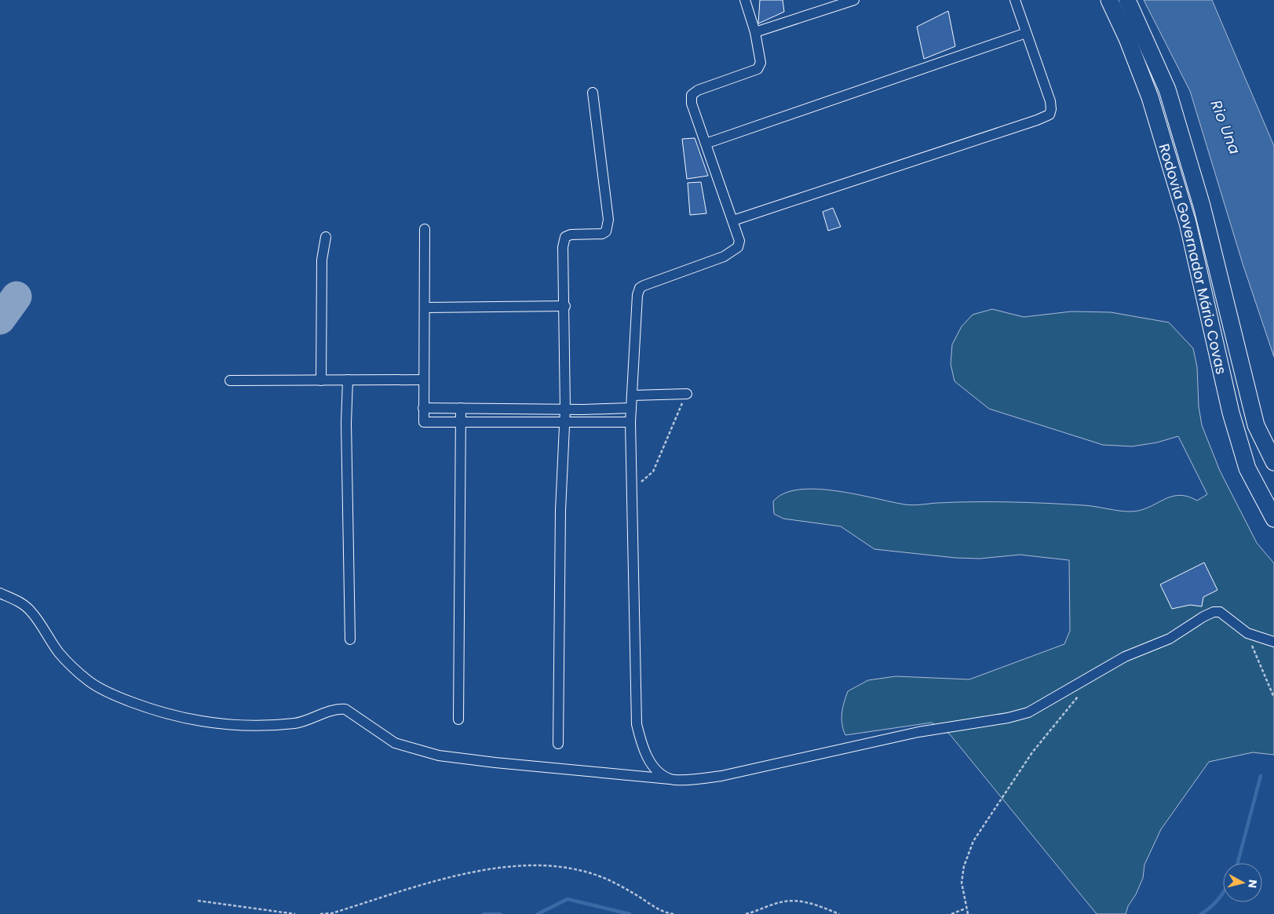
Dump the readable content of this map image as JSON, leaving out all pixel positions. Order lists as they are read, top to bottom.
{
  "streets": {
    "highway": ["Rodovia Governador Mário Covas"]
  },
  "water": ["Rio Una"],
  "north": "right"
}
